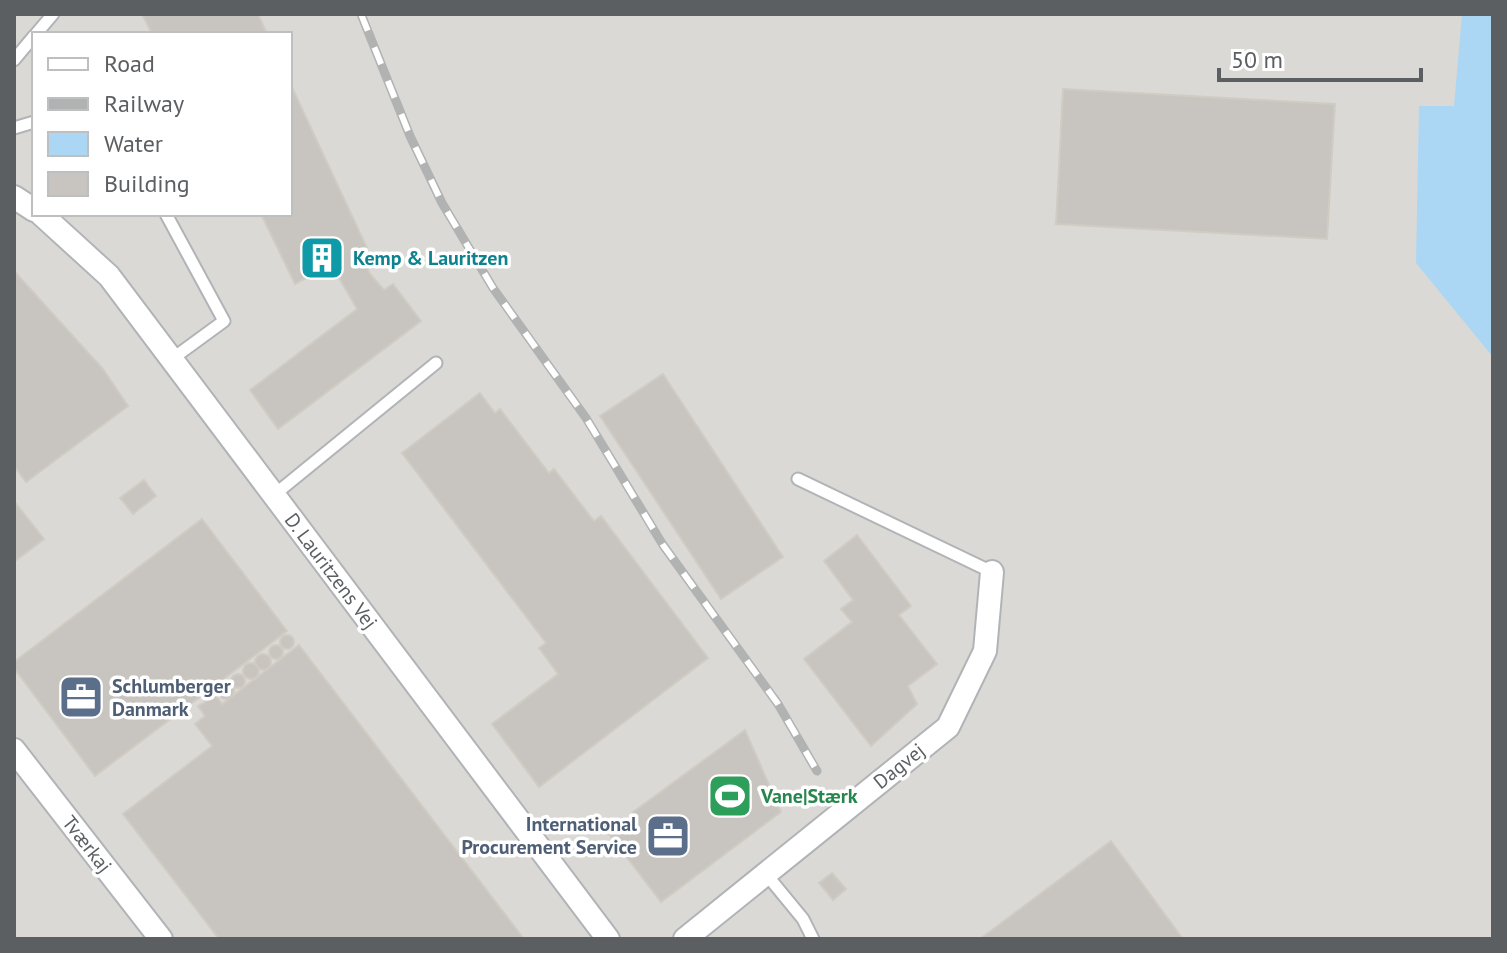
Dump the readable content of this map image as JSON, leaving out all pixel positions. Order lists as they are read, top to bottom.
{
  "streets": {
    "street": ["D. Lauritzens Vej", "Dagvej", "Tværkaj"]
  },
  "places": {
    "building": ["Kemp & Lauritzen"],
    "office": ["Schlumberger Danmark", "International Procurement Service"],
    "sports": ["Vane|Stærk"]
  },
  "legend": [
    "Road",
    "Railway",
    "Water",
    "Building"
  ],
  "scale_bar": "50 m"
}
